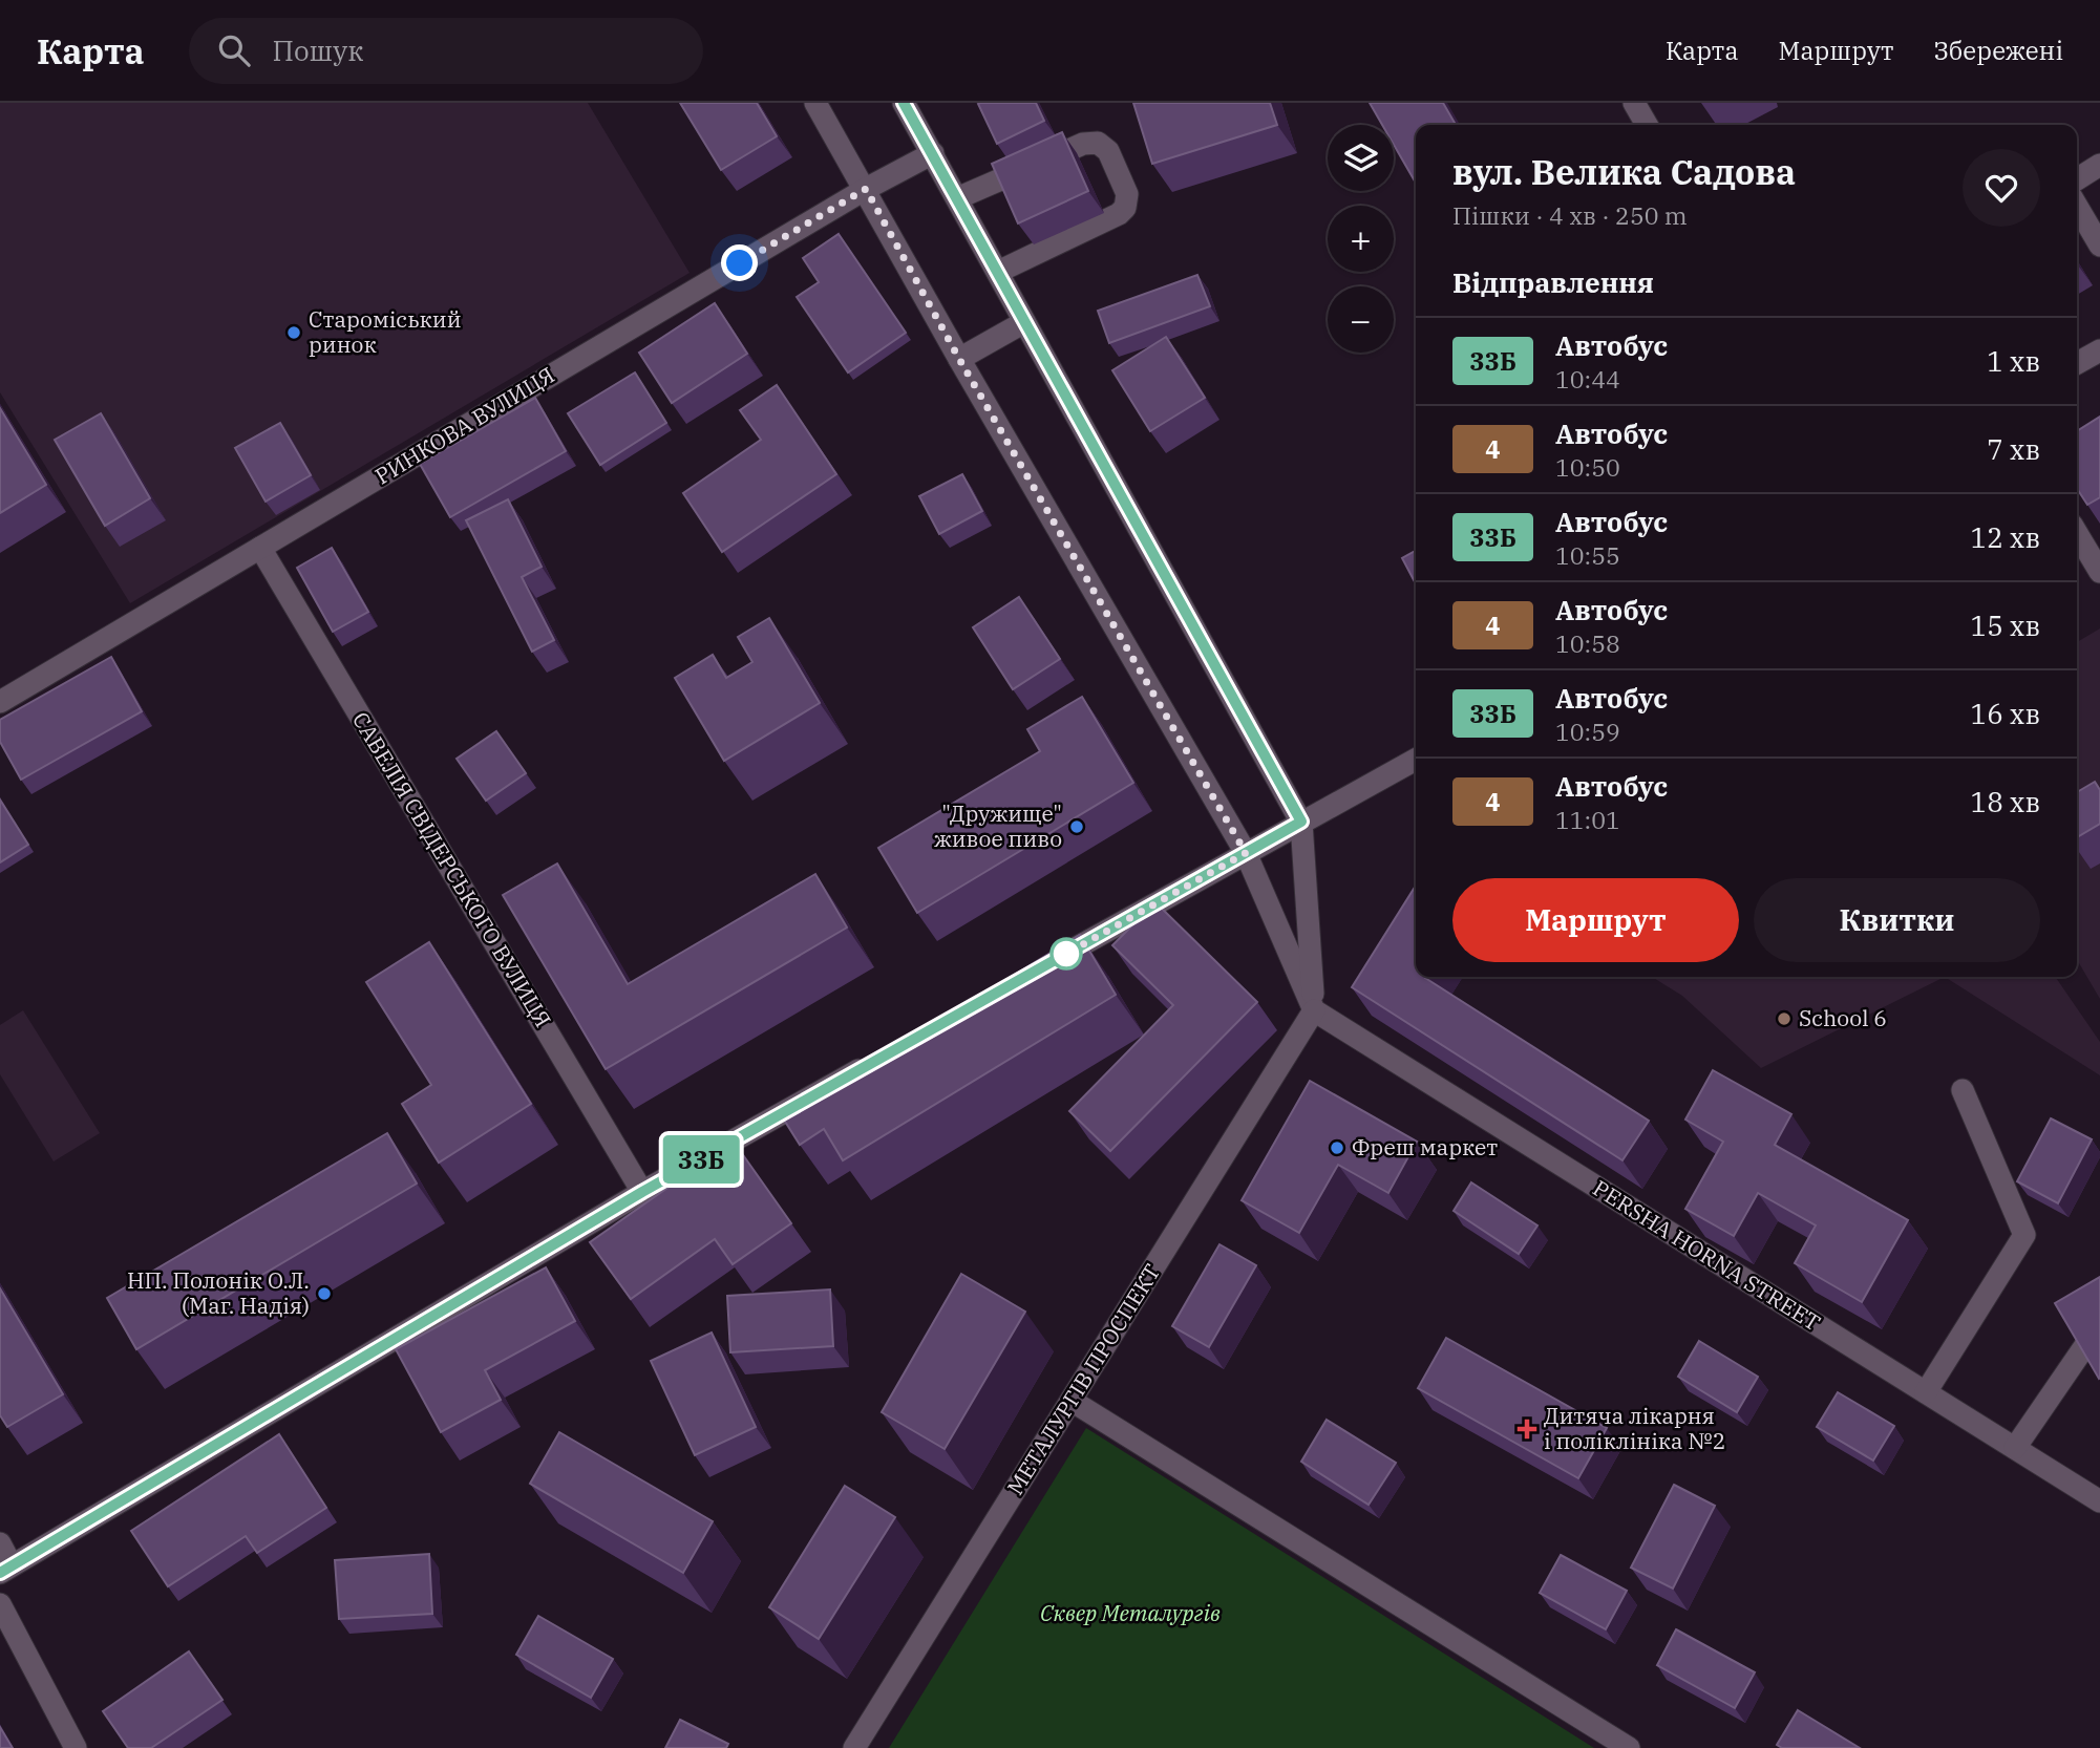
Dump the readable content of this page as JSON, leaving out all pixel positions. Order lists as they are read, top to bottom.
{
  "streets": {
    "street": [
      "РИНКОВА ВУЛИЦЯ",
      "САВЕЛІЯ СВІДЕРСЬКОГО ВУЛИЦЯ",
      "PERSHA HORNA STREET",
      "МЕТАЛУРГІВ ПРОСПЕКТ"
    ]
  },
  "crossings": [
    ["РИНКОВА ВУЛИЦЯ", "САВЕЛІЯ СВІДЕРСЬКОГО ВУЛИЦЯ"],
    ["PERSHA HORNA STREET", "МЕТАЛУРГІВ ПРОСПЕКТ"]
  ],
  "parks": ["Сквер Металургів"],
  "places": {
    "other": [
      "Староміський ринок",
      "\"Дружище\" живое пиво",
      "School 6",
      "Фреш маркет",
      "НП. Полонік О.Л. (Маг. Надія)"
    ],
    "health": ["Дитяча лікарня і поліклініка №2"]
  },
  "lines": ["bus line 33Б"],
  "page": {
    "header": "Карта",
    "search": "Пошук",
    "nav": ["Карта", "Маршрут", "Збережені"],
    "on_map": "33Б",
    "map_buttons": ["+", "−"],
    "heading": [
      ["вул. Велика Садова", "Пішки · 4 хв · 250 m"],
      "Відправлення"
    ],
    "list": [
      {
        "mark": "33Б",
        "name": "Автобус",
        "note": "10:44",
        "value": "1 хв"
      },
      {
        "mark": "4",
        "name": "Автобус",
        "note": "10:50",
        "value": "7 хв"
      },
      {
        "mark": "33Б",
        "name": "Автобус",
        "note": "10:55",
        "value": "12 хв"
      },
      {
        "mark": "4",
        "name": "Автобус",
        "note": "10:58",
        "value": "15 хв"
      },
      {
        "mark": "33Б",
        "name": "Автобус",
        "note": "10:59",
        "value": "16 хв"
      },
      {
        "mark": "4",
        "name": "Автобус",
        "note": "11:01",
        "value": "18 хв"
      }
    ],
    "buttons": ["Маршрут", "Квитки"]
  }
}
